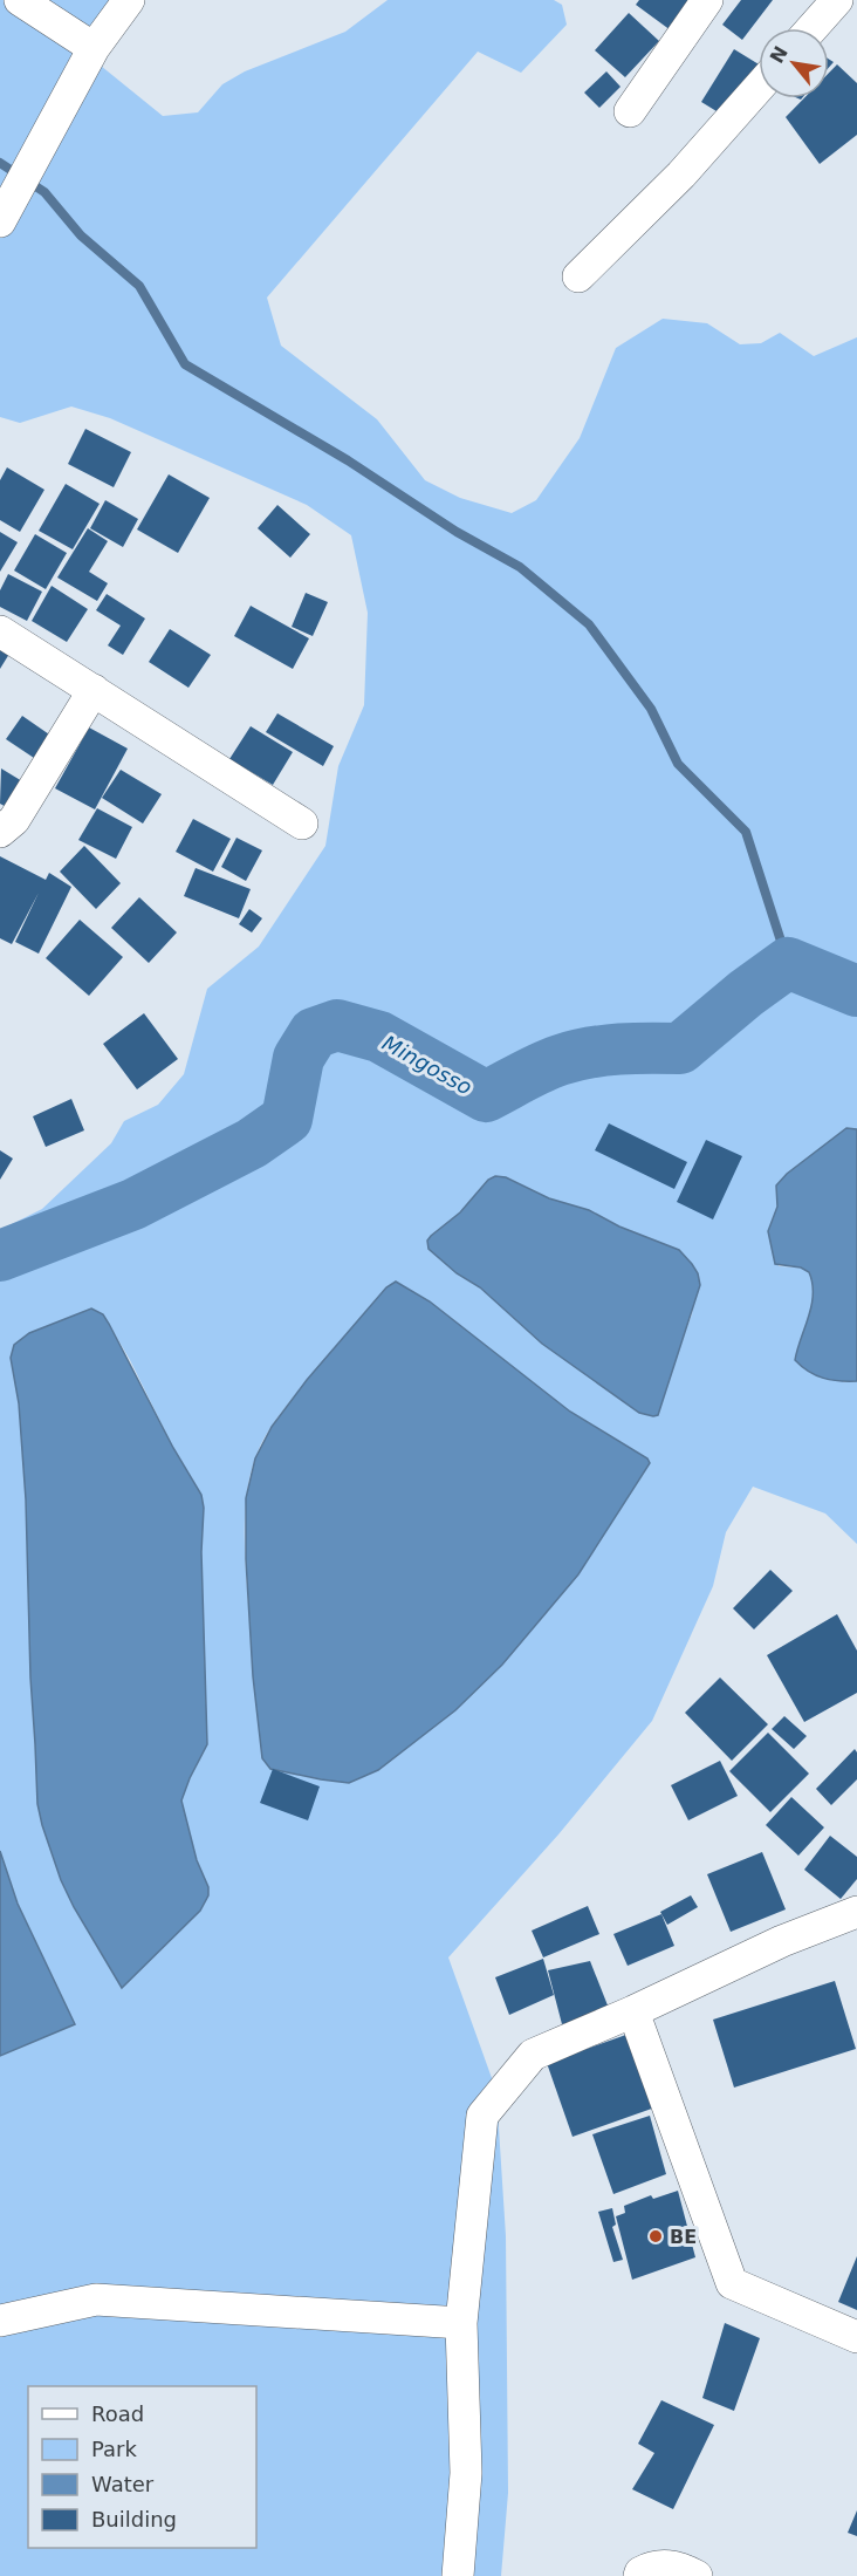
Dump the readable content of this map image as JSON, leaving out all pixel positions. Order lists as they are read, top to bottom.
{
  "water": ["Mingosso"],
  "places": ["BE"],
  "legend": [
    "Road",
    "Park",
    "Water",
    "Building"
  ],
  "north": "top left"
}
